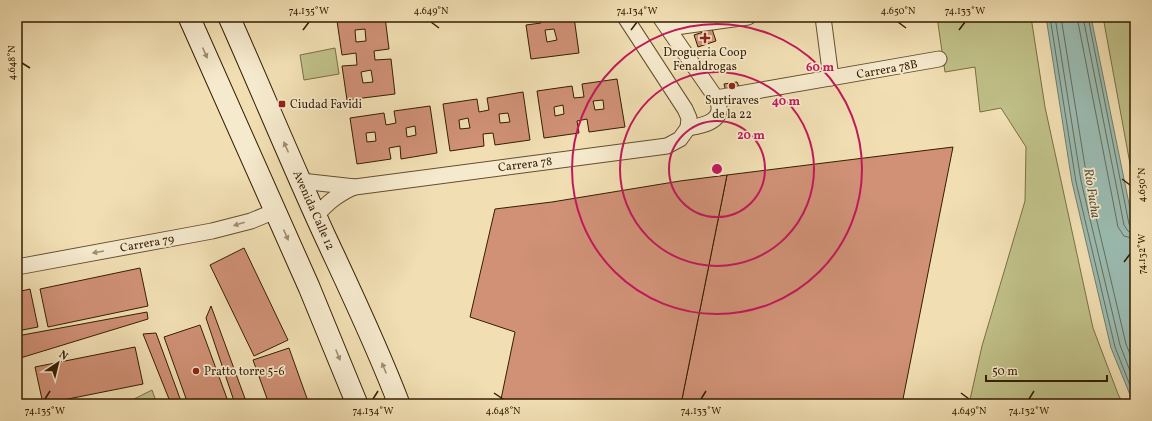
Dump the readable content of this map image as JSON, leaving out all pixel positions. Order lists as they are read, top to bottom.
{
  "streets": {
    "main road": ["Avenida Calle 12"],
    "street": ["Carrera 78B", "Carrera 78", "Carrera 79"]
  },
  "crossings": [
    ["Carrera 78", "Avenida Calle 12"]
  ],
  "one_way": ["Carrera 79"],
  "water": ["Río Fucha"],
  "places": {
    "health": ["Drogueria Coop Fenaldrogas"],
    "other": ["Surtiraves de la 22", "Pratto torre 5-6"],
    "transit": ["Ciudad Favidi"]
  },
  "scale_bar": "50 m",
  "north": "top right",
  "coordinates": [
    "74.135°W",
    "4.649°N",
    "74.134°W",
    "4.650°N",
    "74.133°W",
    "4.648°N",
    "74.132°W"
  ],
  "rings": ["60 m", "40 m", "20 m"]
}
